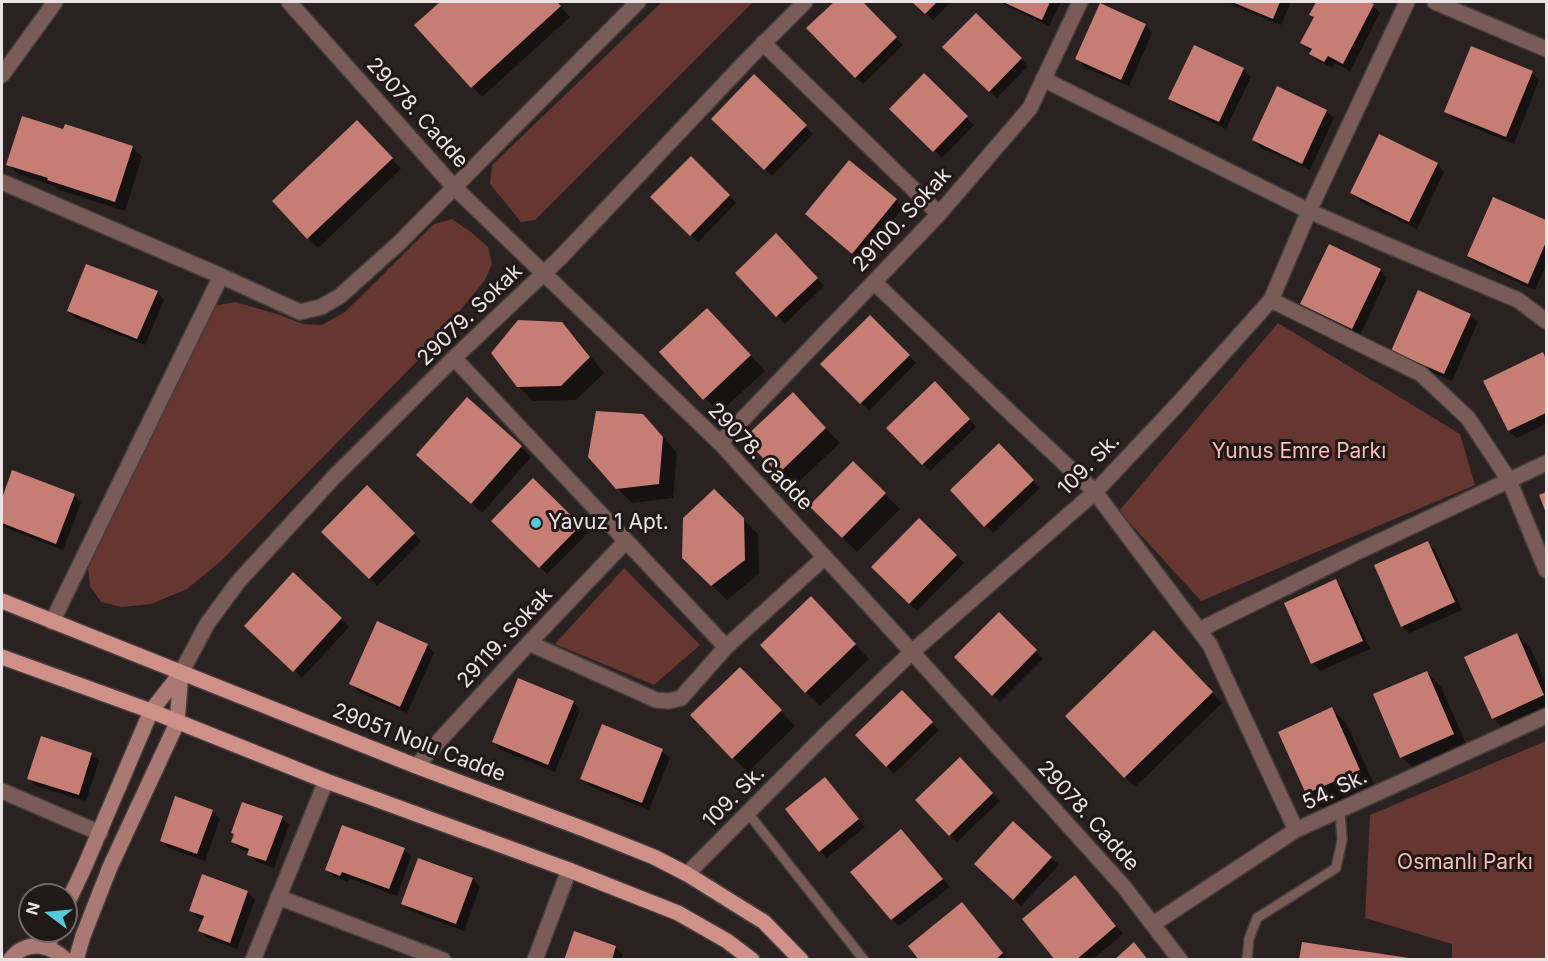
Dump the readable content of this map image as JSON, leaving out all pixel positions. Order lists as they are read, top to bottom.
{
  "streets": {
    "main road": ["29051 Nolu Cadde"],
    "street": [
      "29078. Cadde",
      "29100. Sokak",
      "29079. Sokak",
      "109. Sk.",
      "29119. Sokak",
      "54. Sk."
    ]
  },
  "crossings": [
    ["29078. Cadde", "29100. Sokak"],
    ["29078. Cadde", "29079. Sokak"],
    ["29078. Cadde", "109. Sk."],
    ["29078. Cadde", "54. Sk."],
    ["29079. Sokak", "29051 Nolu Cadde"],
    ["109. Sk.", "29051 Nolu Cadde"],
    ["29119. Sokak", "29051 Nolu Cadde"]
  ],
  "parks": ["Yunus Emre Parkı", "Osmanlı Parkı"],
  "places": ["Yavuz 1 Apt."],
  "north": "left"
}
